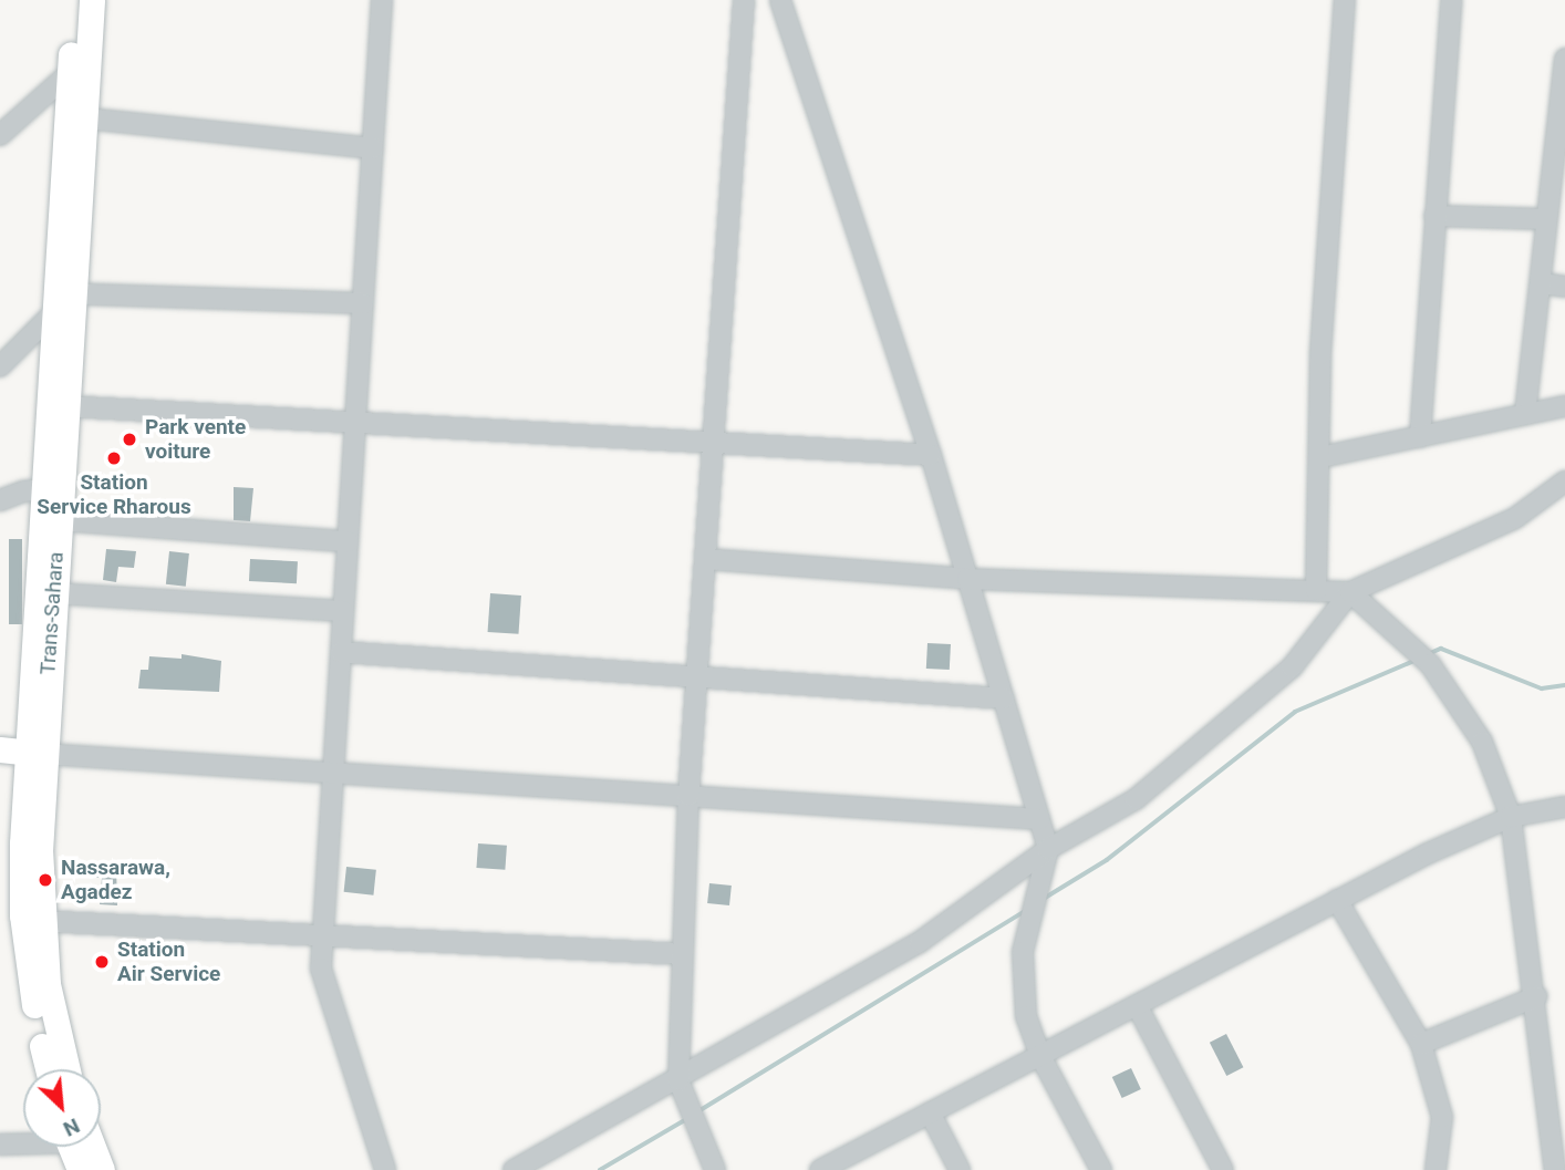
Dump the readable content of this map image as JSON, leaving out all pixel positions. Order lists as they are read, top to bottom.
{
  "streets": {
    "main road": ["Trans-Sahara"]
  },
  "places": [
    "Park vente voiture",
    "Station Service Rharous",
    "Nassarawa, Agadez",
    "Station Air Service"
  ],
  "north": "bottom right"
}
